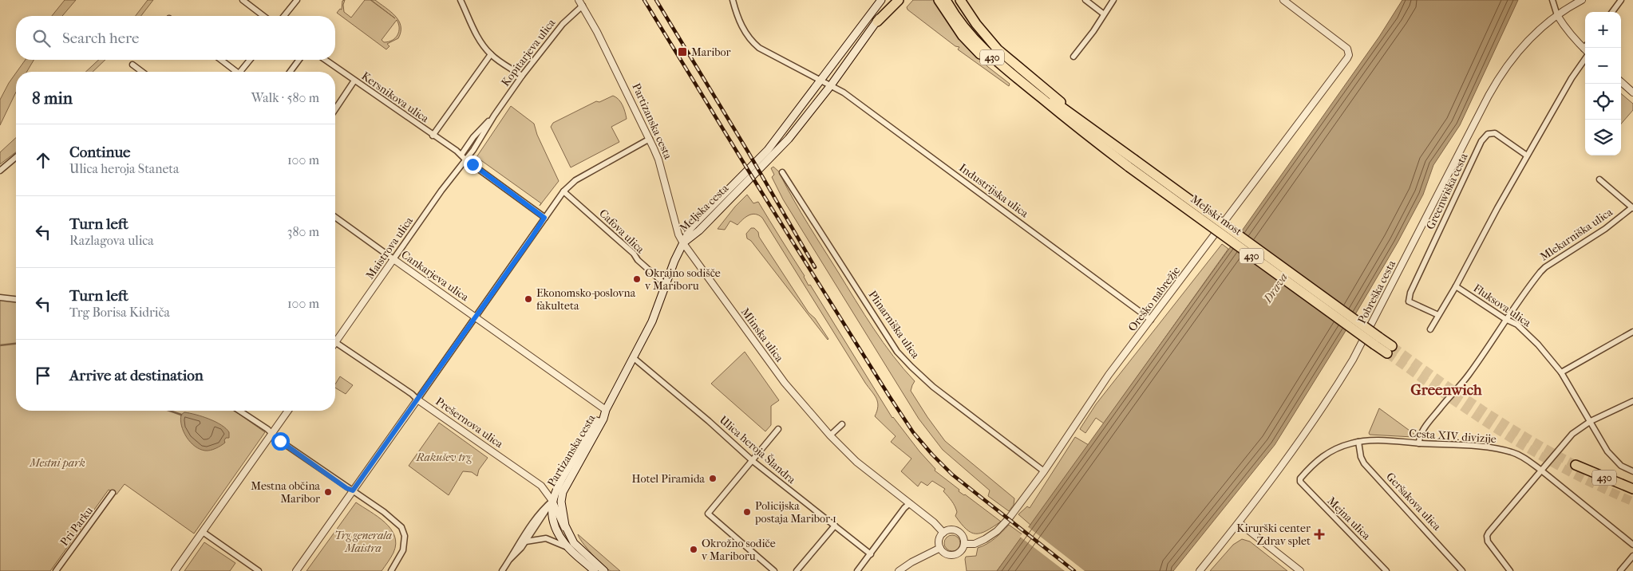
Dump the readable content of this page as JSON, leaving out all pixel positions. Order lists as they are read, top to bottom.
{
  "streets": {
    "highway": ["430", "Meljski most"],
    "main road": ["Partizanska cesta", "Meljska cesta"],
    "street": [
      "Kopitarjeva ulica",
      "Kersnikova ulica",
      "Industrijska ulica",
      "Greenwiška cesta",
      "Cafova ulica",
      "Mlekarniška ulica",
      "Maistrova ulica",
      "Cankarjeva ulica",
      "Pobreška cesta",
      "Oreško nabrežje",
      "Fluksova ulica",
      "Plinarniška ulica",
      "Mlinska ulica",
      "Prešernova ulica",
      "Cesta XIV. divizije",
      "Ulica heroja Šlandra",
      "Geršakova ulica",
      "Mejna ulica",
      "Pri Parku"
    ]
  },
  "crossings": [
    ["Kopitarjeva ulica", "Kersnikova ulica"],
    ["Kopitarjeva ulica", "Partizanska cesta"],
    ["Kopitarjeva ulica", "Maistrova ulica"],
    ["430", "Meljski most"],
    ["Kersnikova ulica", "Maistrova ulica"],
    ["Partizanska cesta", "Meljska cesta"],
    ["Partizanska cesta", "Cafova ulica"],
    ["Partizanska cesta", "Cankarjeva ulica"],
    ["Partizanska cesta", "Mlinska ulica"],
    ["Partizanska cesta", "Prešernova ulica"],
    ["Partizanska cesta", "Ulica heroja Šlandra"],
    ["Industrijska ulica", "Meljska cesta"],
    ["Industrijska ulica", "Oreško nabrežje"],
    ["Meljska cesta", "Mlinska ulica"],
    ["Meljski most", "Pobreška cesta"],
    ["Meljski most", "Oreško nabrežje"],
    ["Mlekarniška ulica", "Fluksova ulica"],
    ["Mlekarniška ulica", "Cesta XIV. divizije"],
    ["Maistrova ulica", "Cankarjeva ulica"],
    ["Oreško nabrežje", "Plinarniška ulica"],
    ["Oreško nabrežje", "Mlinska ulica"],
    ["Cesta XIV. divizije", "Geršakova ulica"],
    ["Cesta XIV. divizije", "Mejna ulica"]
  ],
  "districts": ["Greenwich"],
  "water": ["Drava"],
  "parks": ["Rakušev trg", "Mestni park", "Trg generala Maistra"],
  "places": {
    "transit": ["Maribor"],
    "other": [
      "Okrajno sodišče v Mariboru",
      "Ekonomsko-poslovna fakulteta",
      "Hotel Piramida",
      "Mestna občina Maribor",
      "Policijska postaja Maribor 1",
      "Okrožno sodiče v Mariboru"
    ],
    "health": ["Kirurški center Zdrav splet"]
  },
  "page": {
    "map_buttons": ["+", "−"],
    "search": "Search here",
    "heading": ["8 min", "Walk · 580 m"],
    "list": [
      ["Continue", "Ulica heroja Staneta", "100 m"],
      ["Turn left", "Razlagova ulica", "380 m"],
      ["Turn left", "Trg Borisa Kidriča", "100 m"],
      "Arrive at destination"
    ]
  }
}
